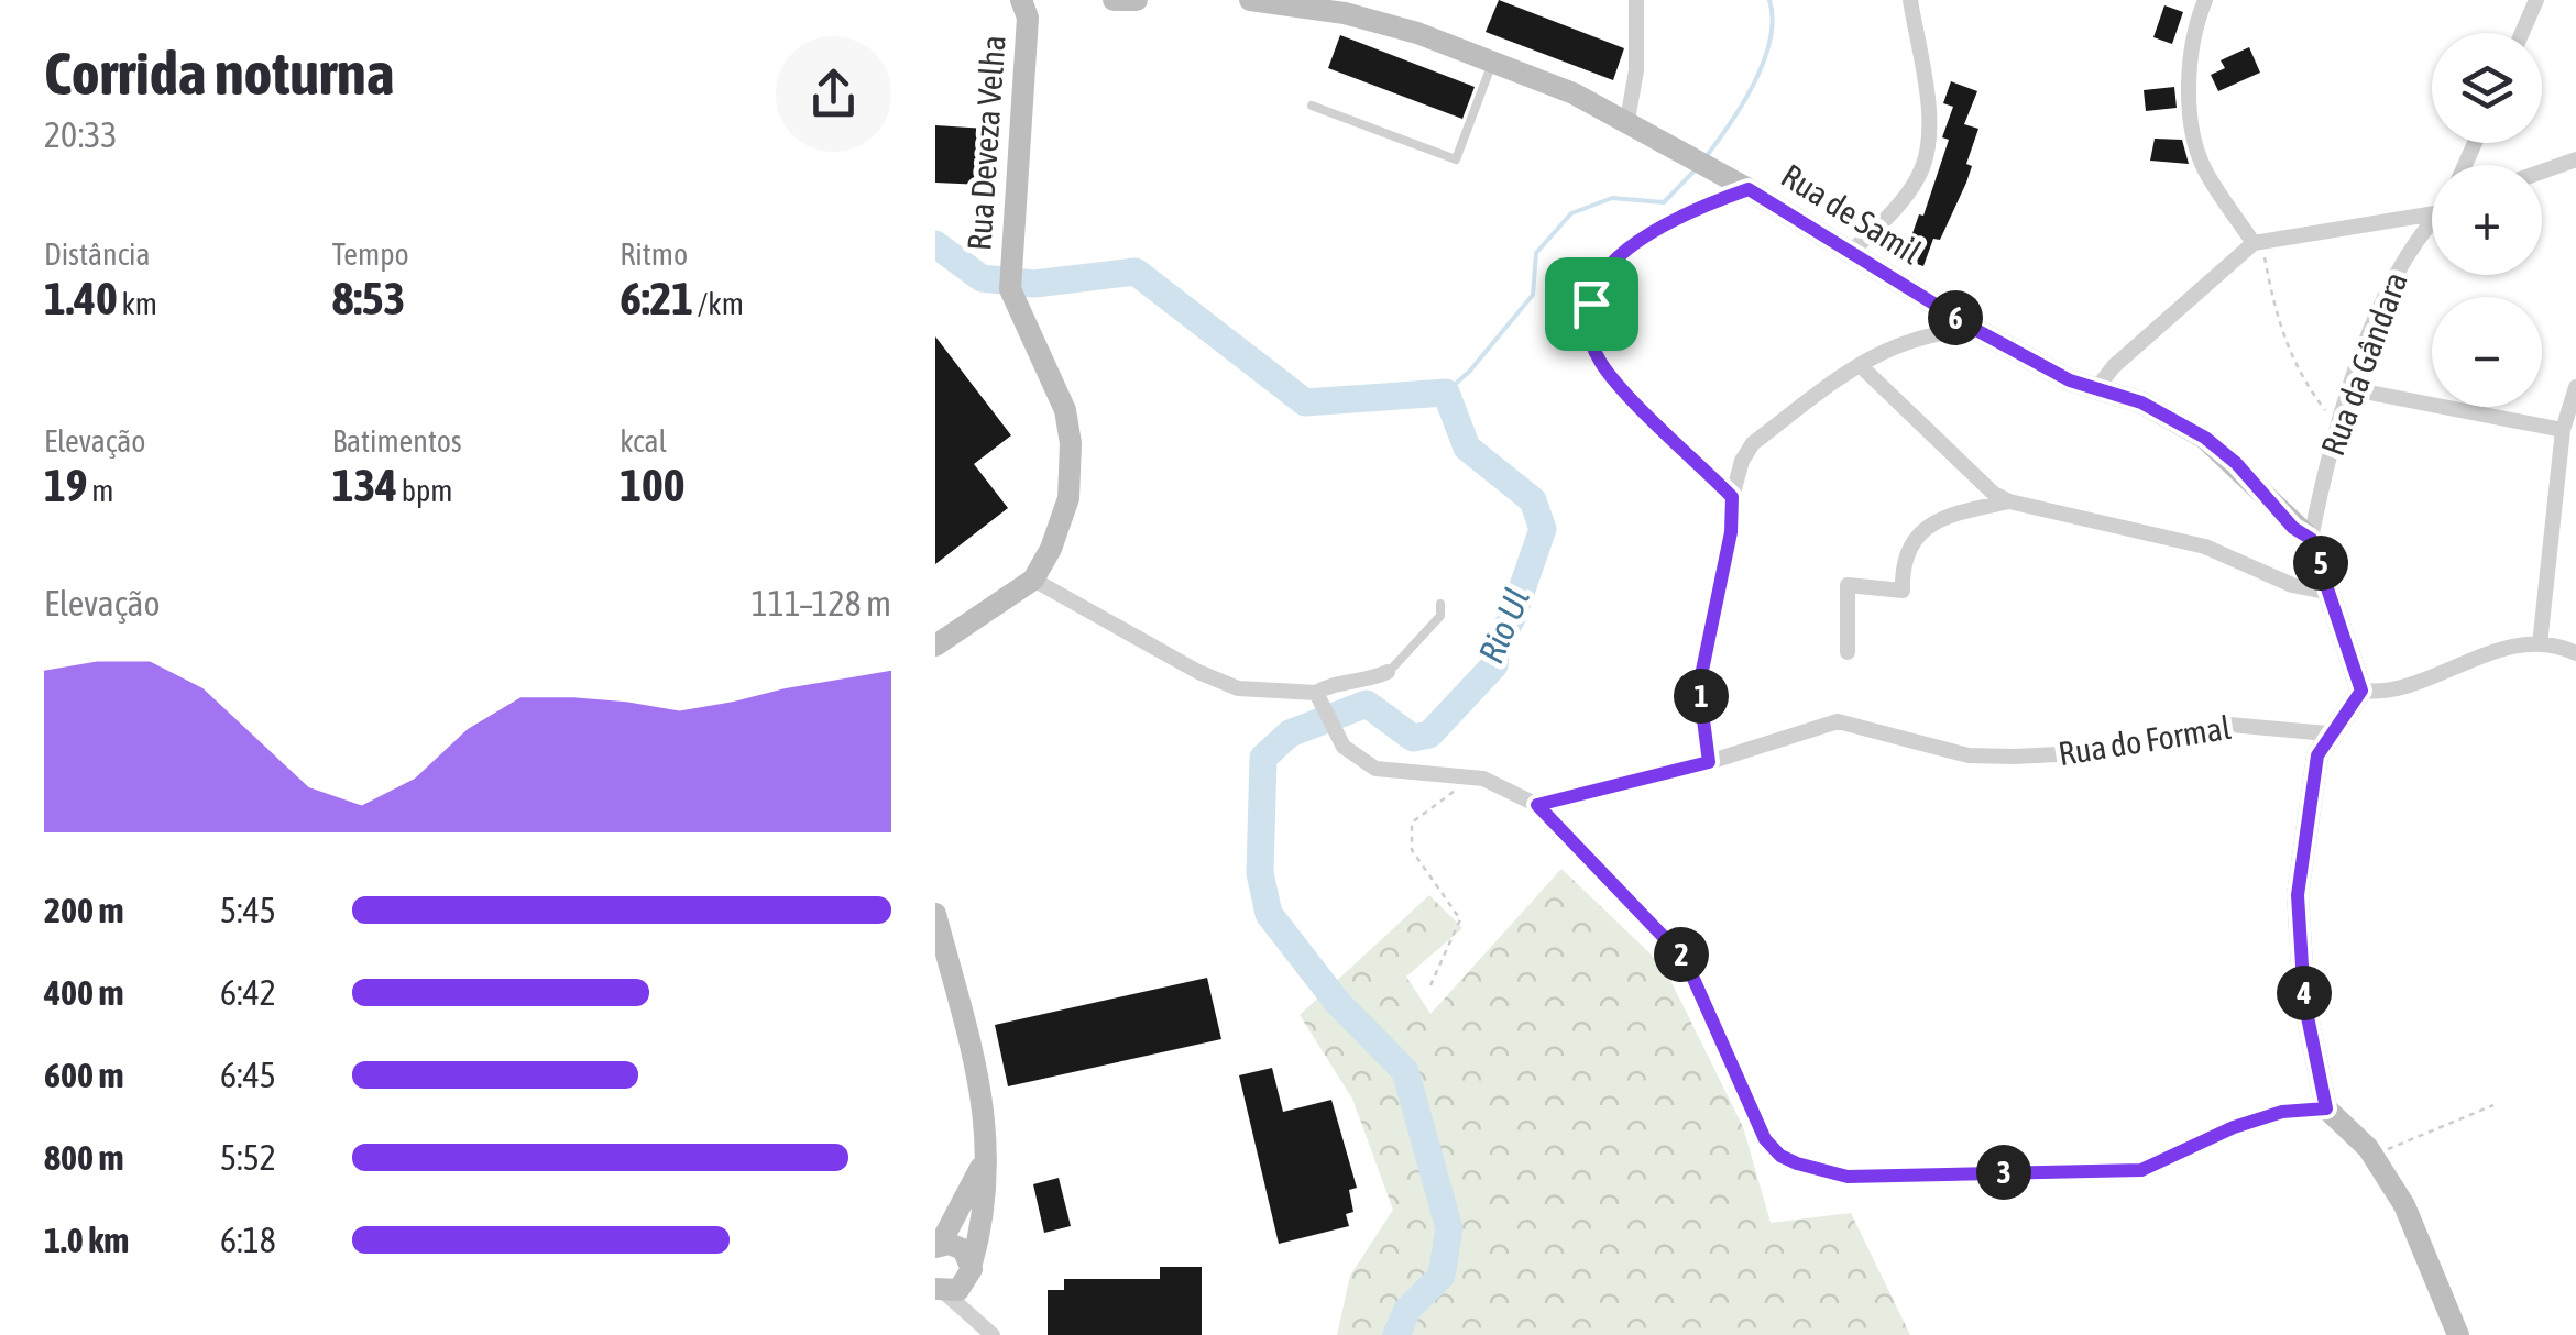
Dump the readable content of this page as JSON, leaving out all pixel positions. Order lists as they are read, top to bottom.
{
  "streets": {
    "street": [
      "Rua Deveza Velha",
      "Rua de Samil",
      "Rua da Gândara",
      "Rua do Formal"
    ]
  },
  "crossings": [
    ["Rua de Samil", "Rua da Gândara"]
  ],
  "water": ["Rio Ul"],
  "page": {
    "heading": ["Corrida noturna", "20:33"],
    "map_buttons": ["+", "−"],
    "stats": [
      ["Distância", "1.40 km"],
      ["Tempo", "8:53"],
      ["Ritmo", "6:21 /km"],
      ["Elevação", "19 m"],
      ["Batimentos", "134 bpm"],
      ["kcal", "100"]
    ],
    "pins": [
      "6",
      "5",
      "1",
      "2",
      "4",
      "3"
    ],
    "chart": ["Elevação", "111–128 m"],
    "list": [
      {
        "name": "200 m",
        "note": "5:45"
      },
      {
        "name": "400 m",
        "note": "6:42"
      },
      {
        "name": "600 m",
        "note": "6:45"
      },
      {
        "name": "800 m",
        "note": "5:52"
      },
      {
        "name": "1.0 km",
        "note": "6:18"
      }
    ]
  }
}
